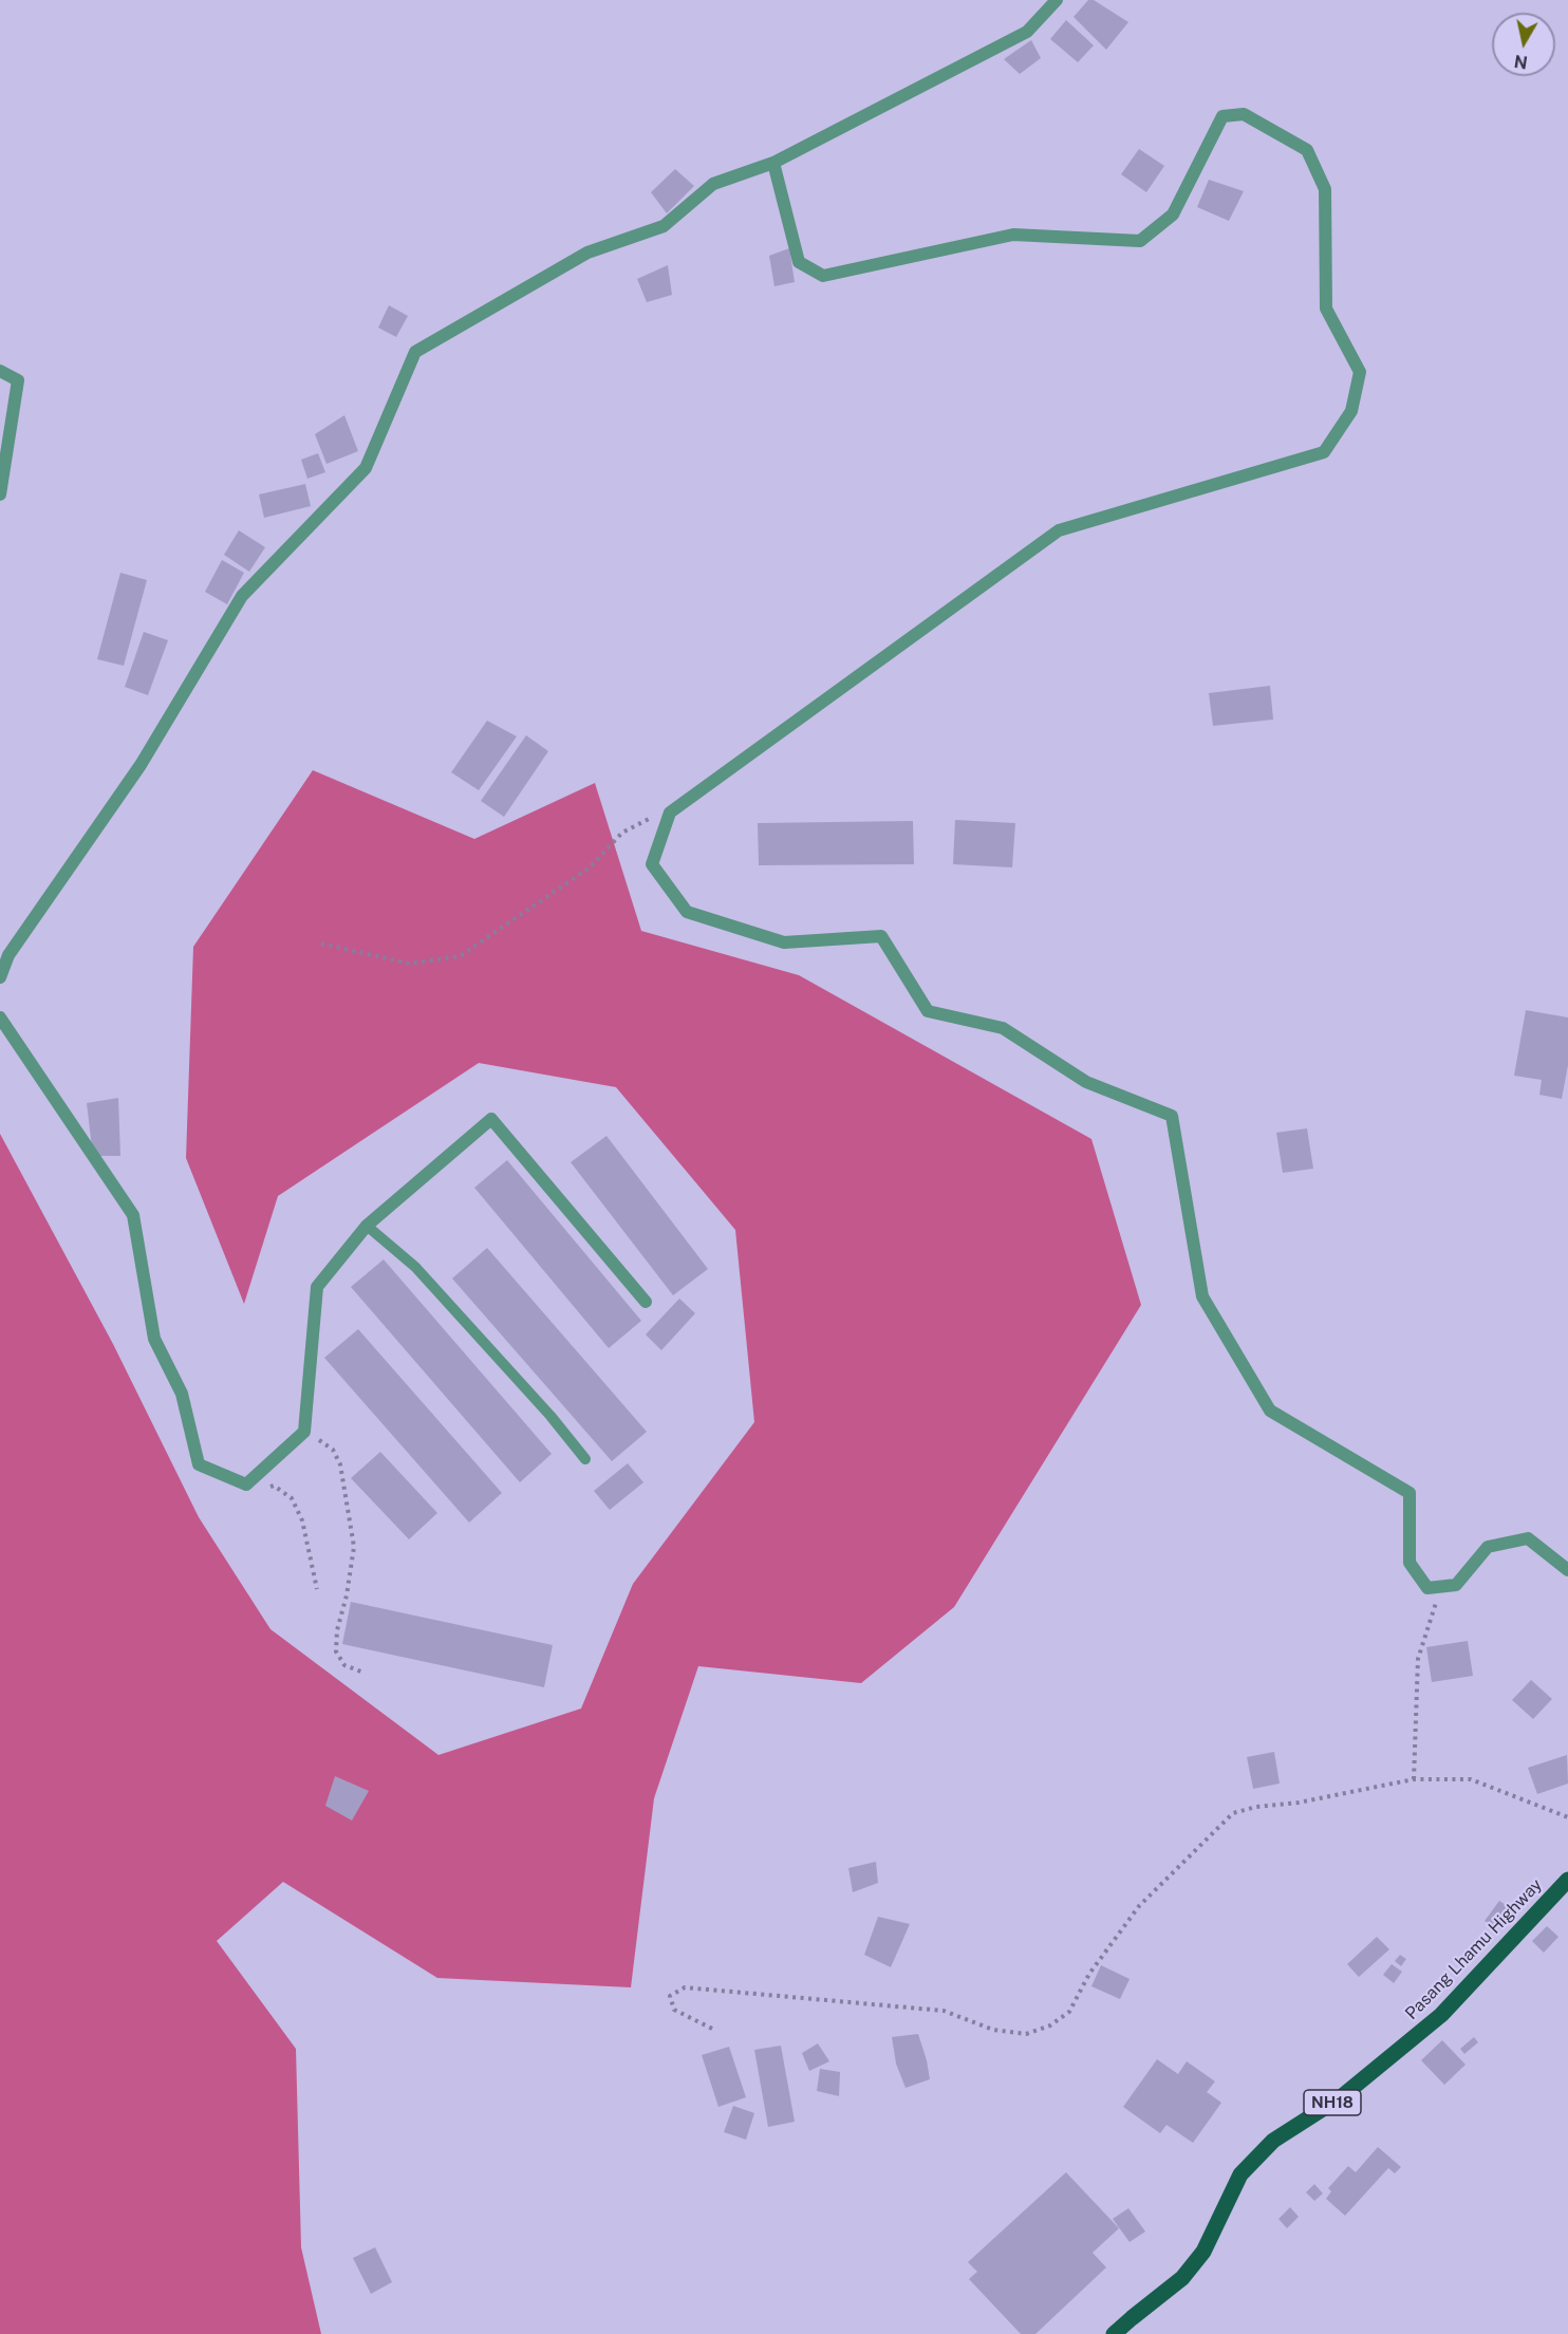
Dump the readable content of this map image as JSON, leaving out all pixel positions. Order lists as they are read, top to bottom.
{
  "streets": {
    "main road": ["Pasang Lhamu Highway", "NH18"]
  },
  "north": "bottom"
}
